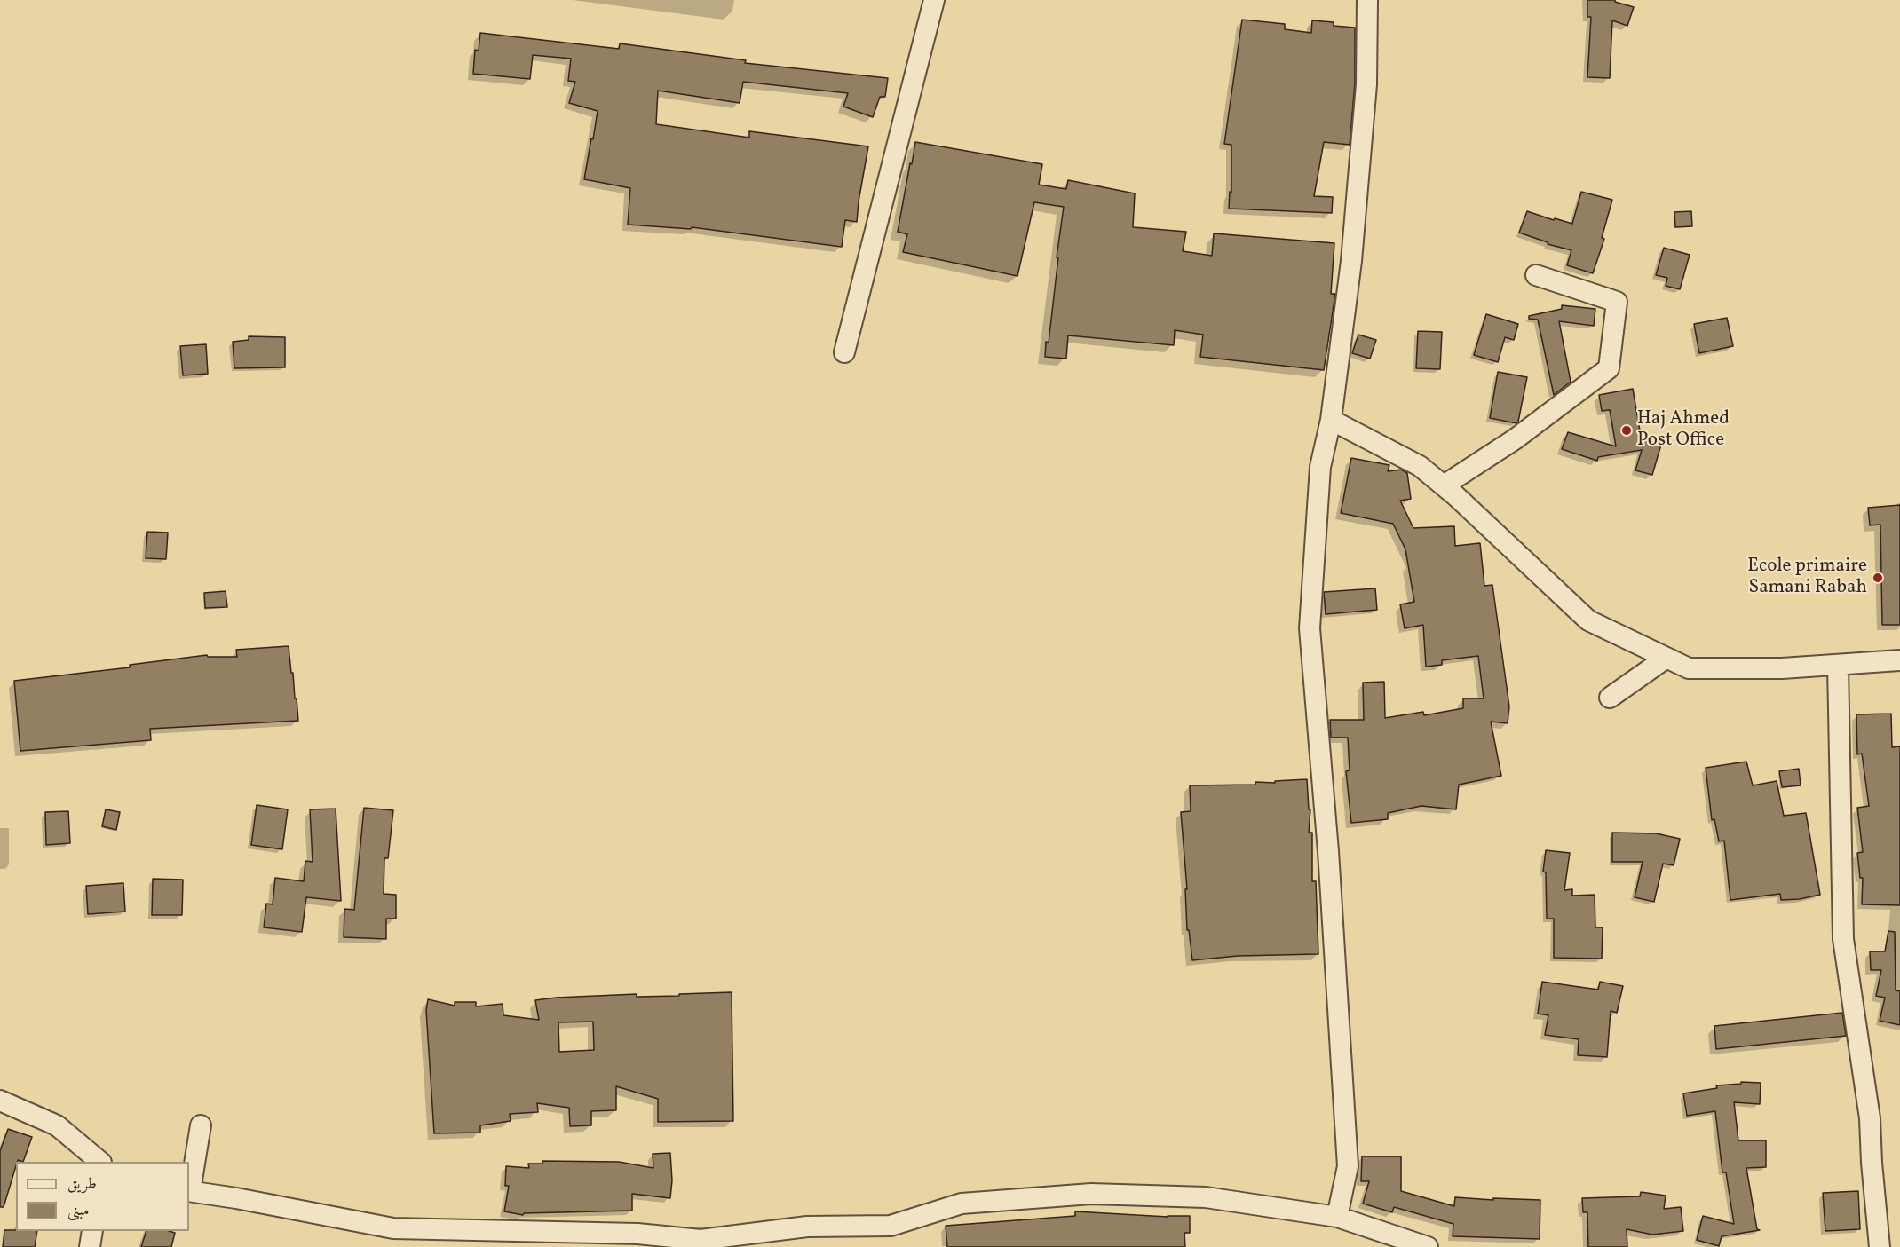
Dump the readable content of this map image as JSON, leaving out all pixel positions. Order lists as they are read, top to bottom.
{
  "places": ["Haj Ahmed Post Office", "Ecole primaire Samani Rabah"],
  "legend": ["طريق", "مبنى"]
}
